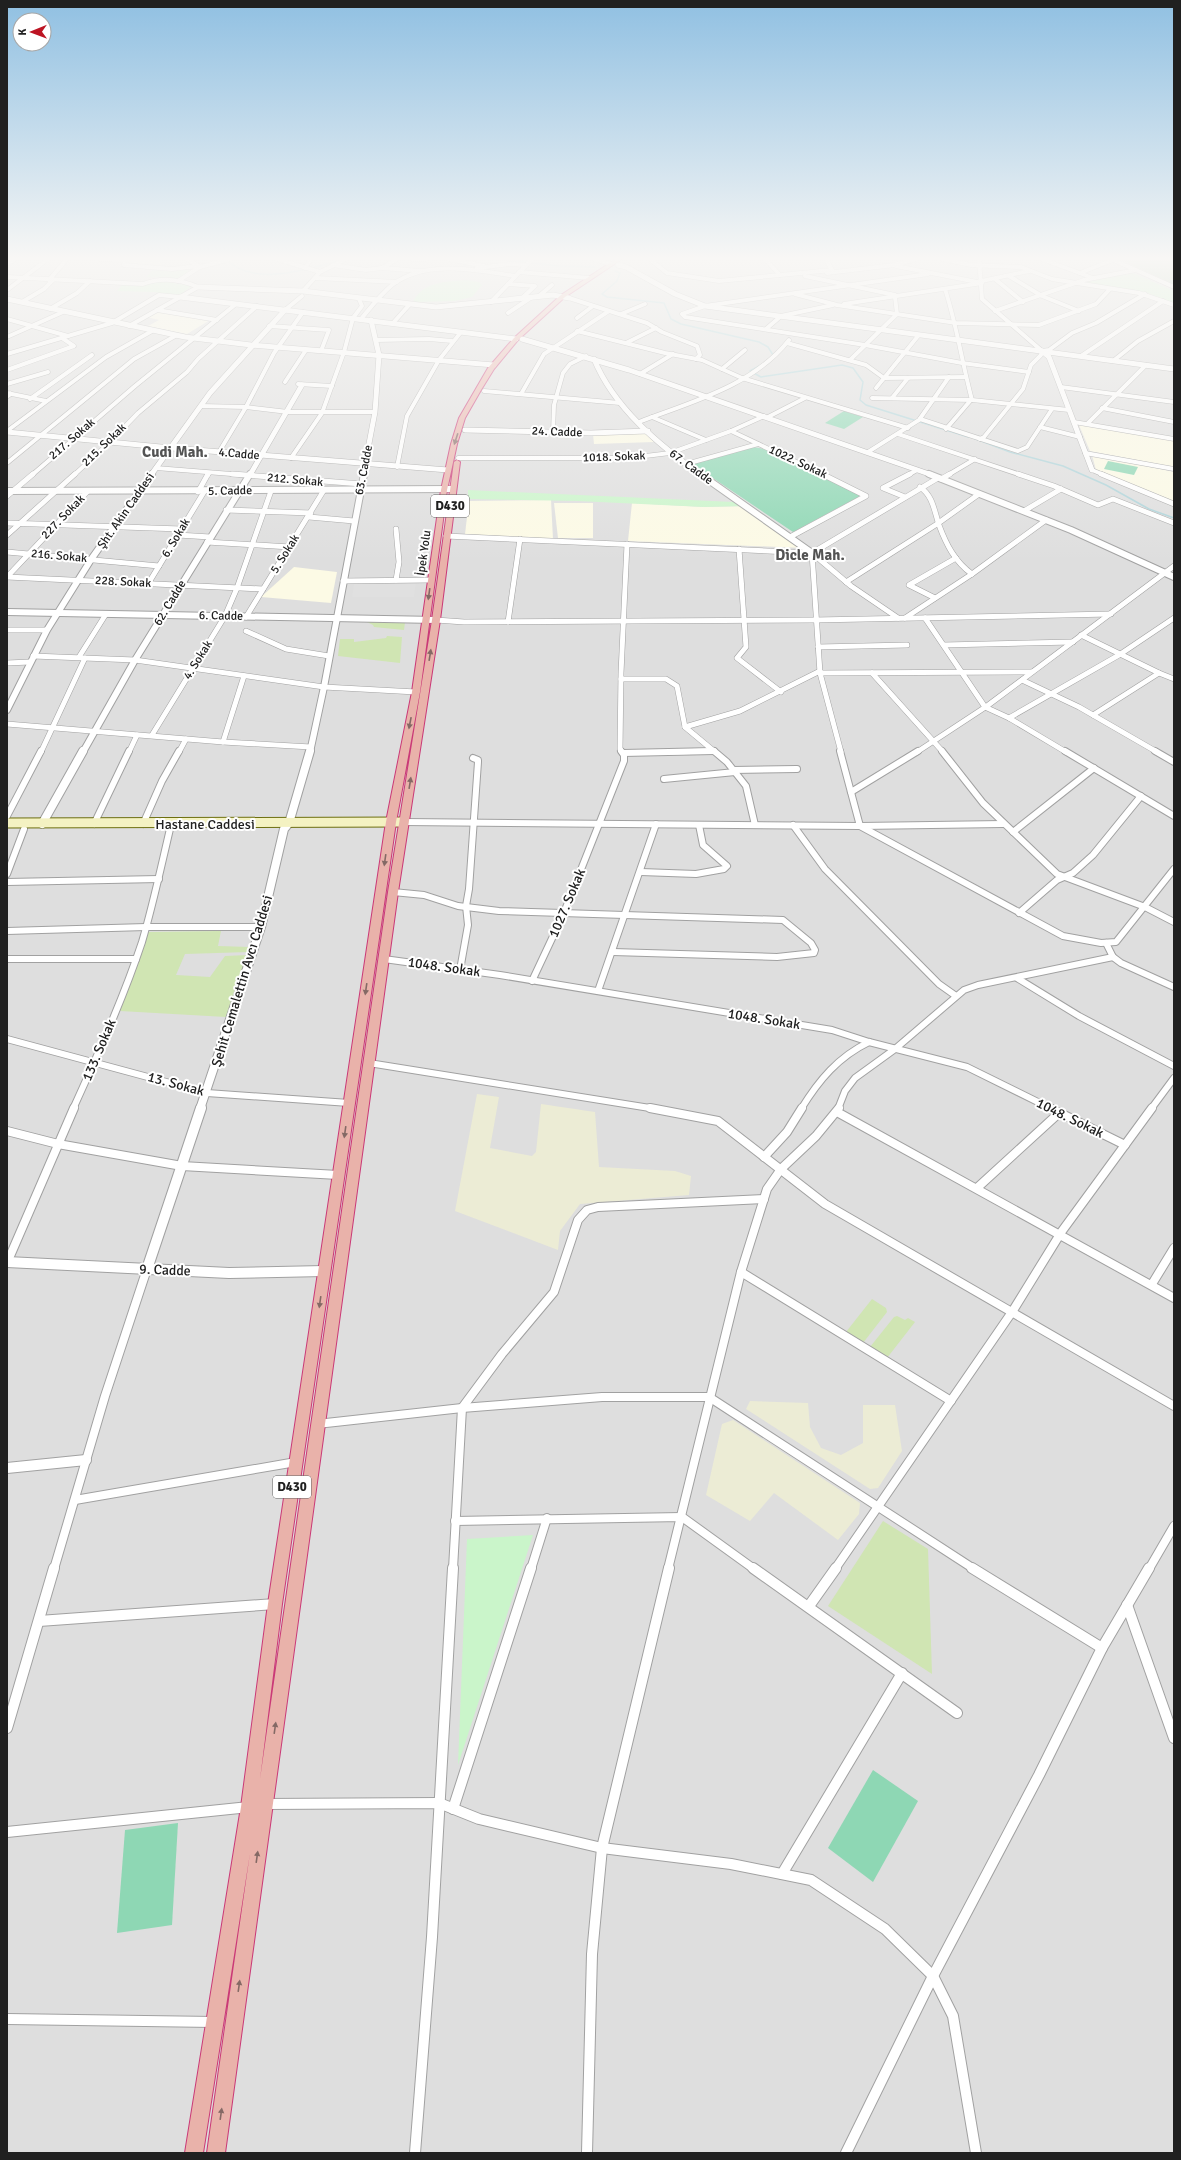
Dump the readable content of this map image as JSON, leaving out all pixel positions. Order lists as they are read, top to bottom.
{
  "streets": {
    "highway": ["D430", "İpek Yolu"],
    "main road": ["Hastane Caddesi"],
    "street": [
      "24. Cadde",
      "217. Sokak",
      "215. Sokak",
      "4.Cadde",
      "1018. Sokak",
      "1022. Sokak",
      "67. Cadde",
      "63. Cadde",
      "212. Sokak",
      "5. Cadde",
      "Şht. Akin Caddesi",
      "227. Sokak",
      "6. Sokak",
      "5. Sokak",
      "216. Sokak",
      "228. Sokak",
      "62. Cadde",
      "6. Cadde",
      "4. Sokak",
      "1027. Sokak",
      "1048. Sokak",
      "Şehit Cemalettin Avcı Caddesi",
      "133. Sokak",
      "13. Sokak",
      "9. Cadde"
    ]
  },
  "crossings": [
    ["24. Cadde", "67. Cadde"],
    ["24. Cadde", "D430"],
    ["217. Sokak", "4.Cadde"],
    ["217. Sokak", "5. Cadde"],
    ["215. Sokak", "4.Cadde"],
    ["215. Sokak", "5. Cadde"],
    ["4.Cadde", "63. Cadde"],
    ["4.Cadde", "Şht. Akin Caddesi"],
    ["4.Cadde", "İpek Yolu"],
    ["4.Cadde", "62. Cadde"],
    ["1018. Sokak", "1022. Sokak"],
    ["1018. Sokak", "67. Cadde"],
    ["1018. Sokak", "D430"],
    ["1022. Sokak", "67. Cadde"],
    ["63. Cadde", "212. Sokak"],
    ["63. Cadde", "5. Cadde"],
    ["63. Cadde", "6. Cadde"],
    ["63. Cadde", "Şehit Cemalettin Avcı Caddesi"],
    ["212. Sokak", "5. Cadde"],
    ["212. Sokak", "Şht. Akin Caddesi"],
    ["212. Sokak", "6. Sokak"],
    ["212. Sokak", "62. Cadde"],
    ["5. Cadde", "D430"],
    ["5. Cadde", "Şht. Akin Caddesi"],
    ["5. Cadde", "227. Sokak"],
    ["5. Cadde", "6. Sokak"],
    ["5. Cadde", "İpek Yolu"],
    ["5. Cadde", "5. Sokak"],
    ["5. Cadde", "62. Cadde"],
    ["5. Cadde", "4. Sokak"],
    ["D430", "İpek Yolu"],
    ["D430", "6. Cadde"],
    ["D430", "Hastane Caddesi"],
    ["D430", "1048. Sokak"],
    ["D430", "13. Sokak"],
    ["D430", "9. Cadde"],
    ["Şht. Akin Caddesi", "216. Sokak"],
    ["Şht. Akin Caddesi", "228. Sokak"],
    ["Şht. Akin Caddesi", "6. Cadde"],
    ["227. Sokak", "216. Sokak"],
    ["227. Sokak", "228. Sokak"],
    ["6. Sokak", "216. Sokak"],
    ["6. Sokak", "228. Sokak"],
    ["İpek Yolu", "6. Cadde"],
    ["İpek Yolu", "Hastane Caddesi"],
    ["5. Sokak", "228. Sokak"],
    ["5. Sokak", "6. Cadde"],
    ["228. Sokak", "62. Cadde"],
    ["228. Sokak", "4. Sokak"],
    ["62. Cadde", "6. Cadde"],
    ["62. Cadde", "Hastane Caddesi"],
    ["6. Cadde", "4. Sokak"],
    ["6. Cadde", "Şehit Cemalettin Avcı Caddesi"],
    ["Hastane Caddesi", "Şehit Cemalettin Avcı Caddesi"],
    ["Hastane Caddesi", "133. Sokak"],
    ["1027. Sokak", "1048. Sokak"],
    ["Şehit Cemalettin Avcı Caddesi", "13. Sokak"],
    ["Şehit Cemalettin Avcı Caddesi", "9. Cadde"],
    ["133. Sokak", "13. Sokak"],
    ["133. Sokak", "9. Cadde"]
  ],
  "districts": ["Cudi Mah.", "Dicle Mah."],
  "north": "left"
}
